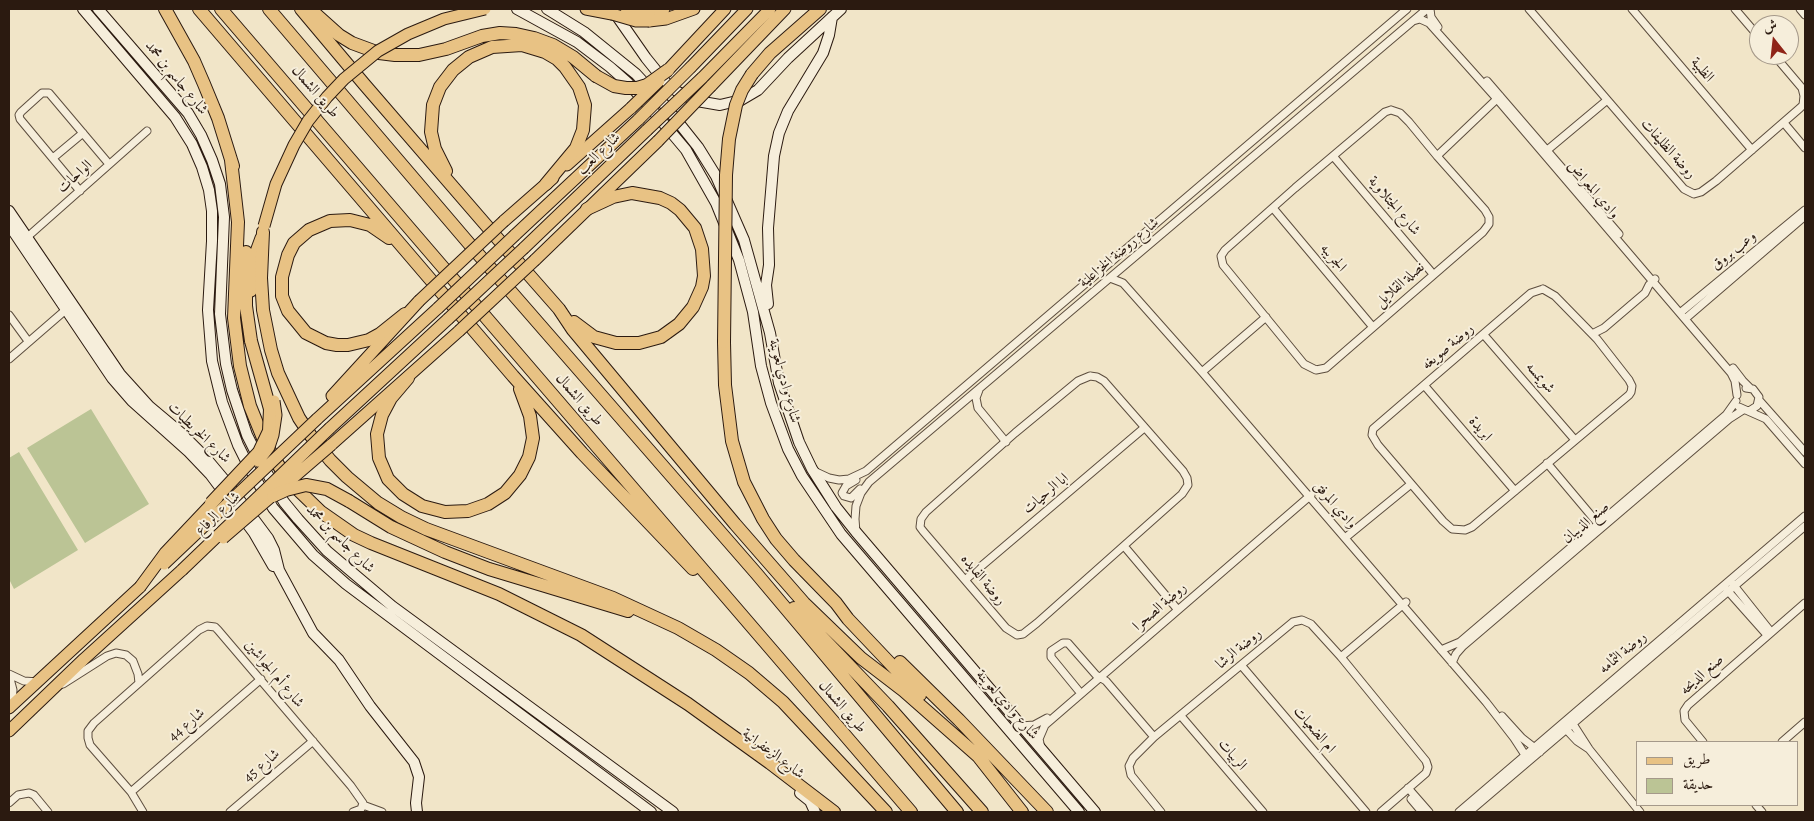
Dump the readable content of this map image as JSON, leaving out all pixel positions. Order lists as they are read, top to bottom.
{
  "streets": {
    "highway": ["طريق الشمال"],
    "main road": [
      "شارع جاسم بن محمد",
      "شارع العب",
      "شارع وادي لعوينة",
      "شارع الخريطيات",
      "شارع الرفاع",
      "شارع الزعفرانية"
    ],
    "street": [
      "الظبية",
      "روضة الظليفات",
      "الواحات",
      "وادي المعراض",
      "شارع الجتلاوية",
      "وعب بروق",
      "شارع روضة الخزاعلية",
      "الجريبه",
      "نصلة القلايل",
      "روضة صويغه",
      "شويمسه",
      "ابريدة",
      "ابا الرحيات",
      "وادي المرفق",
      "صنع الذيبان",
      "روضة الفايده",
      "روضة الصحرا",
      "روضة الرشا",
      "روضة الثمامه",
      "شارع أم الجواشين",
      "صنع الديحه",
      "شارع 44",
      "ام الضعيات",
      "الربيات",
      "شارع 45"
    ]
  },
  "crossings": [
    ["الظبية", "روضة الظليفات"],
    ["شارع العب", "شارع الرفاع"],
    ["الواحات", "شارع الخريطيات"],
    ["وادي المعراض", "وعب بروق"],
    ["وادي المعراض", "شارع روضة الخزاعلية"],
    ["وادي المعراض", "صنع الذيبان"],
    ["شارع الجتلاوية", "نصلة القلايل"],
    ["شارع روضة الخزاعلية", "شارع وادي لعوينة"],
    ["شارع روضة الخزاعلية", "وادي المرفق"],
    ["الجريبه", "نصلة القلايل"],
    ["روضة صويغه", "شويمسه"],
    ["روضة صويغه", "ابريدة"],
    ["شارع وادي لعوينة", "روضة الصحرا"],
    ["ابا الرحيات", "روضة الفايده"],
    ["وادي المرفق", "صنع الذيبان"],
    ["وادي المرفق", "روضة الصحرا"],
    ["وادي المرفق", "روضة الثمامه"],
    ["روضة الرشا", "ام الضعيات"],
    ["روضة الرشا", "الربيات"],
    ["شارع أم الجواشين", "شارع 44"],
    ["شارع أم الجواشين", "شارع 45"]
  ],
  "legend": ["طريق", "حديقة"],
  "north": "top"
}
